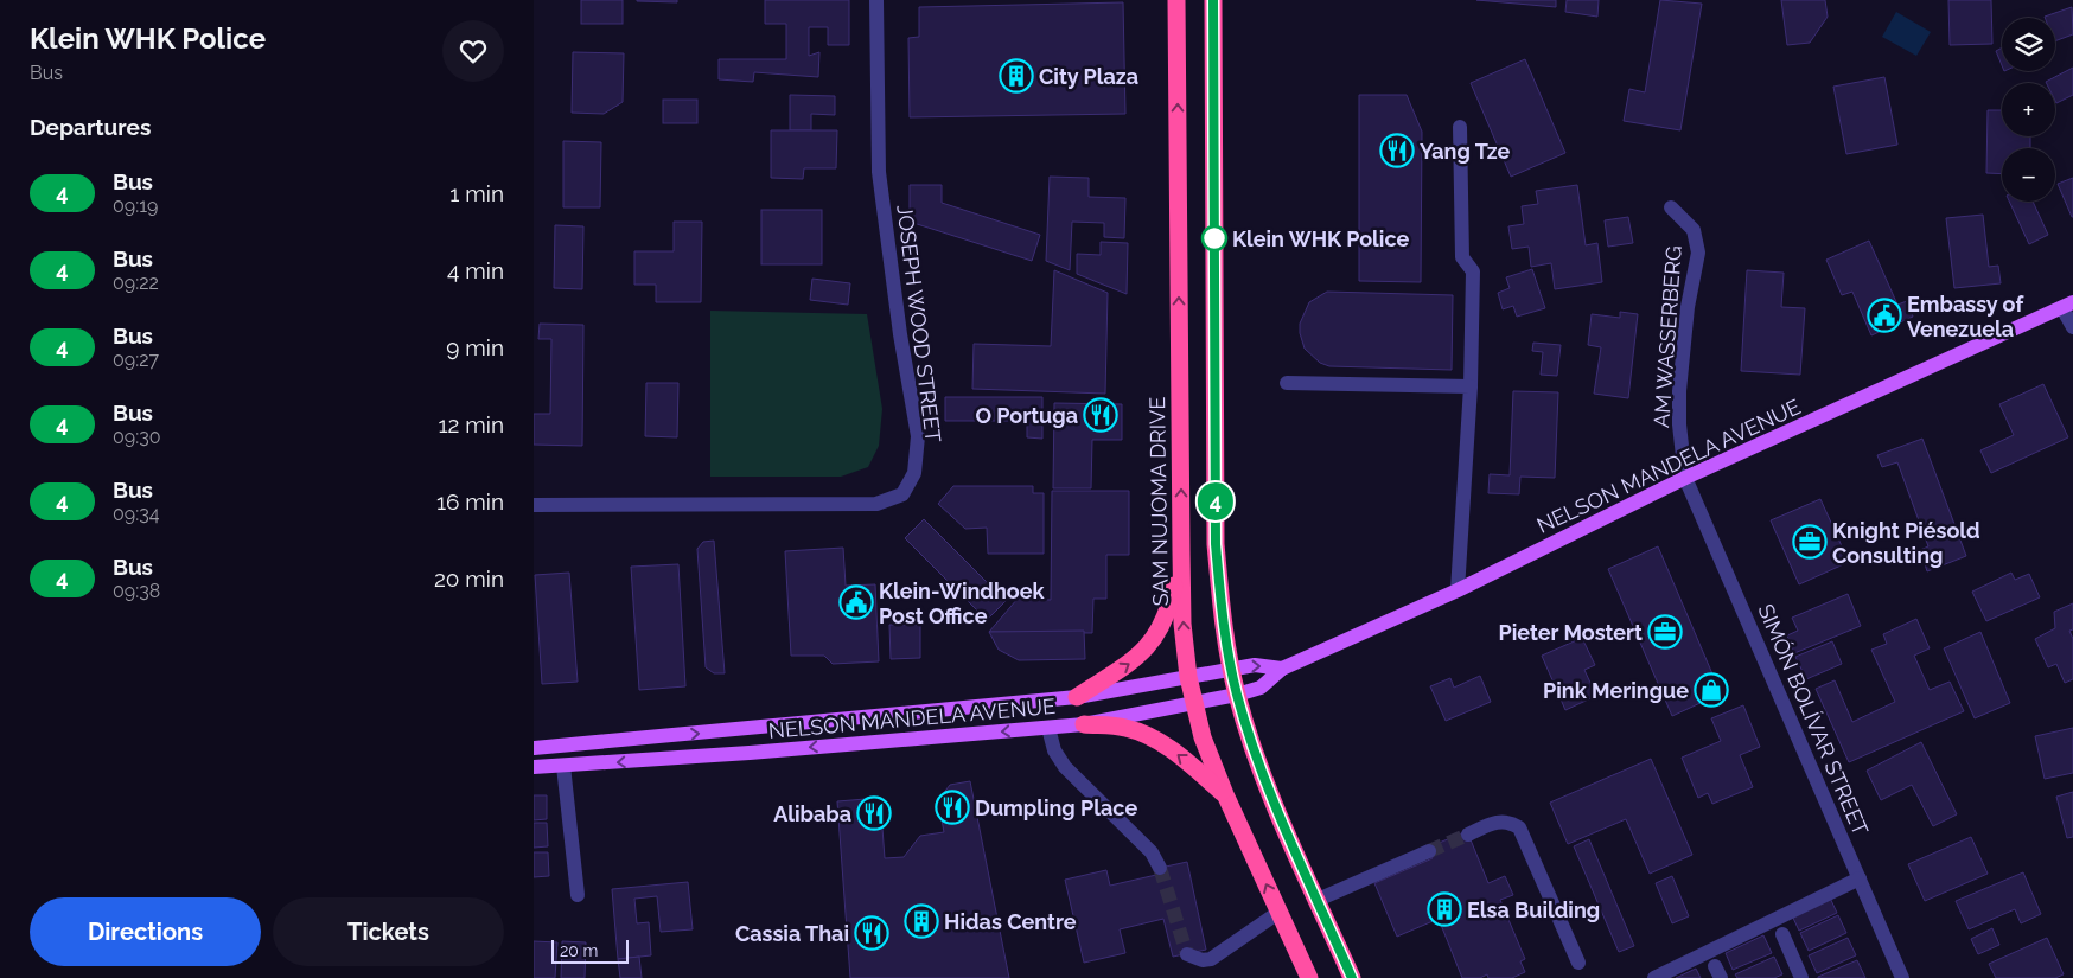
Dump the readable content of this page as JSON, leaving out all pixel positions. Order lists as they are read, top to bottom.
{
  "streets": {
    "highway": ["SAM NUJOMA DRIVE"],
    "main road": ["NELSON MANDELA AVENUE"],
    "street": ["JOSEPH WOOD STREET", "AM WASSERBERG", "SIMÓN BOLÍVAR STREET"]
  },
  "crossings": [
    ["AM WASSERBERG", "NELSON MANDELA AVENUE"],
    ["AM WASSERBERG", "SIMÓN BOLÍVAR STREET"],
    ["NELSON MANDELA AVENUE", "SAM NUJOMA DRIVE"],
    ["NELSON MANDELA AVENUE", "SIMÓN BOLÍVAR STREET"]
  ],
  "places": {
    "building": ["City Plaza", "Elsa Building", "Hidas Centre"],
    "restaurant": [
      "Yang Tze",
      "O Portuga",
      "Dumpling Place",
      "Alibaba",
      "Cassia Thai"
    ],
    "other": ["Klein WHK Police"],
    "public building": ["Embassy of Venezuela", "Klein-Windhoek Post Office"],
    "office": ["Knight Piésold Consulting", "Pieter Mostert"],
    "shop": ["Pink Meringue"]
  },
  "lines": ["bus line 4"],
  "scale_bar": "20 m",
  "page": {
    "heading": [
      ["Klein WHK Police", "Bus"],
      "Departures"
    ],
    "on_map": "4",
    "map_buttons": ["+", "−"],
    "list": [
      {
        "mark": "4",
        "name": "Bus",
        "note": "09:19",
        "value": "1 min"
      },
      {
        "mark": "4",
        "name": "Bus",
        "note": "09:22",
        "value": "4 min"
      },
      {
        "mark": "4",
        "name": "Bus",
        "note": "09:27",
        "value": "9 min"
      },
      {
        "mark": "4",
        "name": "Bus",
        "note": "09:30",
        "value": "12 min"
      },
      {
        "mark": "4",
        "name": "Bus",
        "note": "09:34",
        "value": "16 min"
      },
      {
        "mark": "4",
        "name": "Bus",
        "note": "09:38",
        "value": "20 min"
      }
    ],
    "buttons": ["Directions", "Tickets"],
    "scale": "20 m"
  }
}
